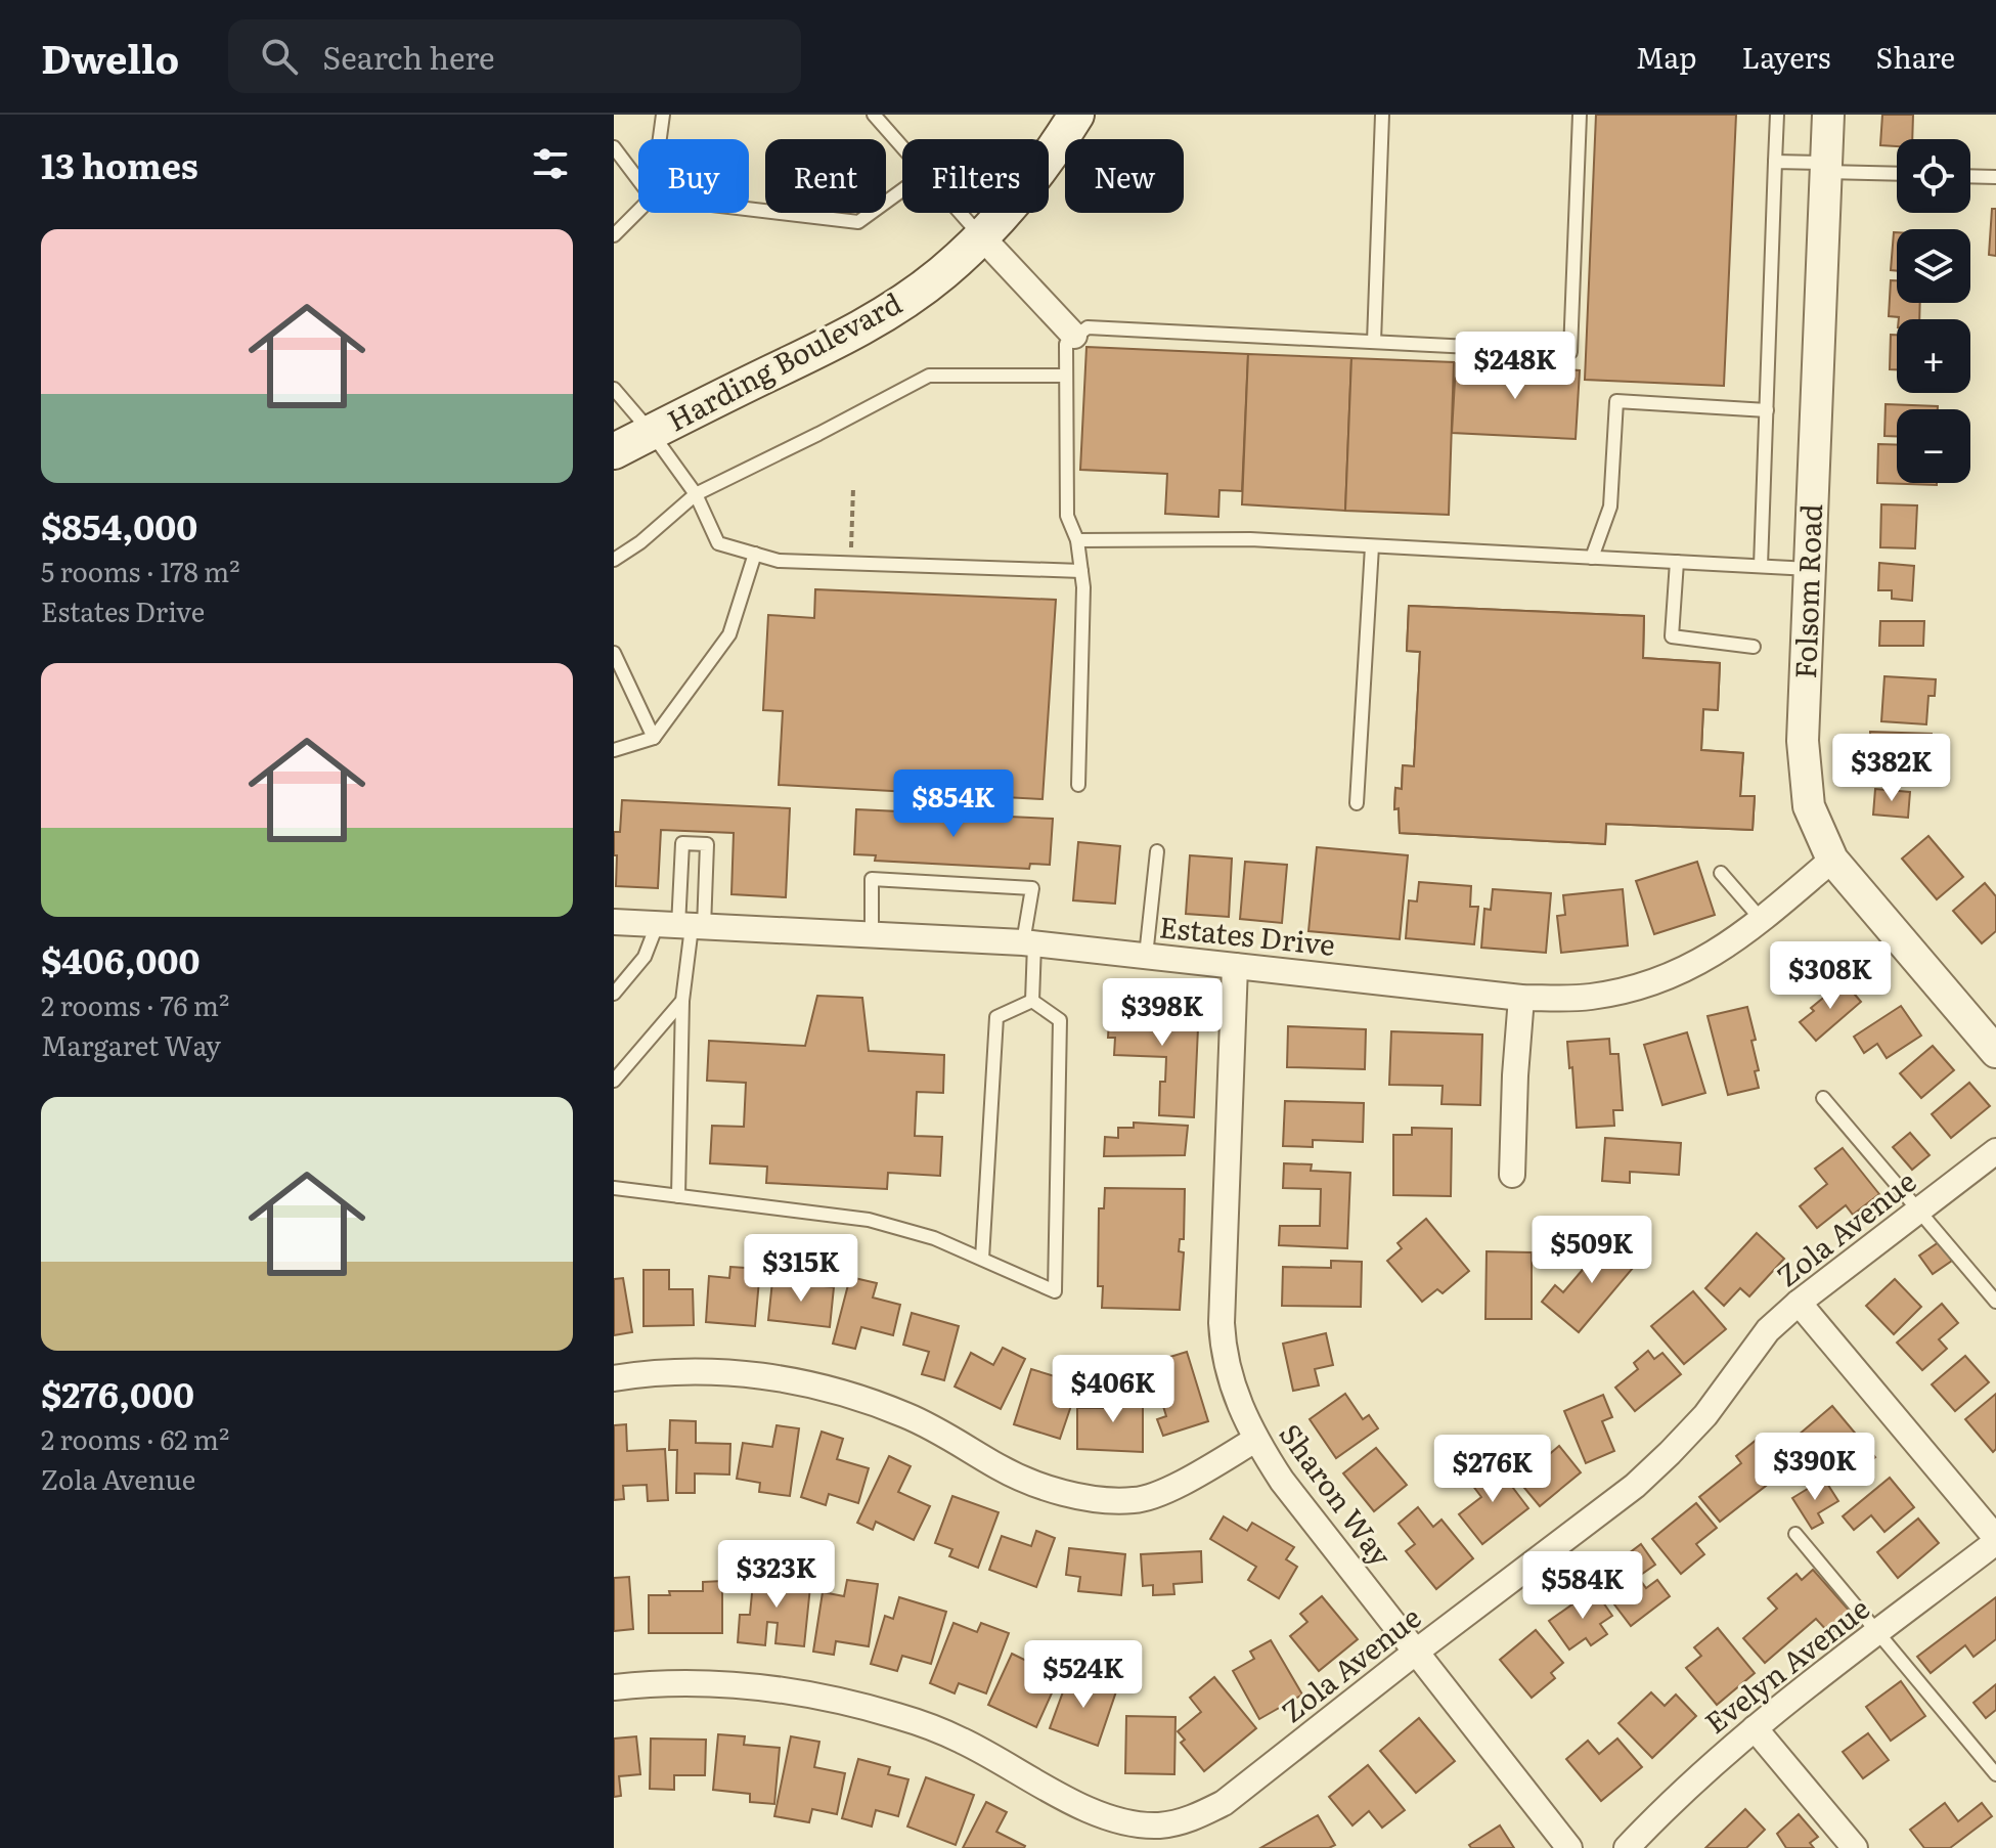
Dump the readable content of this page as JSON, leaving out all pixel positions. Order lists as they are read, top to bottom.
{
  "streets": {
    "main road": ["Harding Boulevard"],
    "street": [
      "Folsom Road",
      "Estates Drive",
      "Zola Avenue",
      "Sharon Way",
      "Evelyn Avenue"
    ]
  },
  "crossings": [
    ["Folsom Road", "Estates Drive"],
    ["Estates Drive", "Sharon Way"],
    ["Zola Avenue", "Sharon Way"]
  ],
  "page": {
    "header": "Dwello",
    "search": "Search here",
    "nav": ["Map", "Layers", "Share"],
    "heading": "13 homes",
    "map_buttons": ["+", "−"],
    "chip": [
      "Buy",
      "Rent",
      "Filters",
      "New"
    ],
    "list": [
      {
        "name": "$854,000",
        "note": "5 rooms · 178 m² · Estates Drive"
      },
      {
        "name": "$406,000",
        "note": "2 rooms · 76 m² · Margaret Way"
      },
      {
        "name": "$276,000",
        "note": "2 rooms · 62 m² · Zola Avenue"
      }
    ],
    "price": [
      "$248K",
      "$382K",
      "$854K",
      "$308K",
      "$398K",
      "$509K",
      "$315K",
      "$406K",
      "$390K",
      "$276K",
      "$323K",
      "$584K",
      "$524K"
    ]
  }
}
